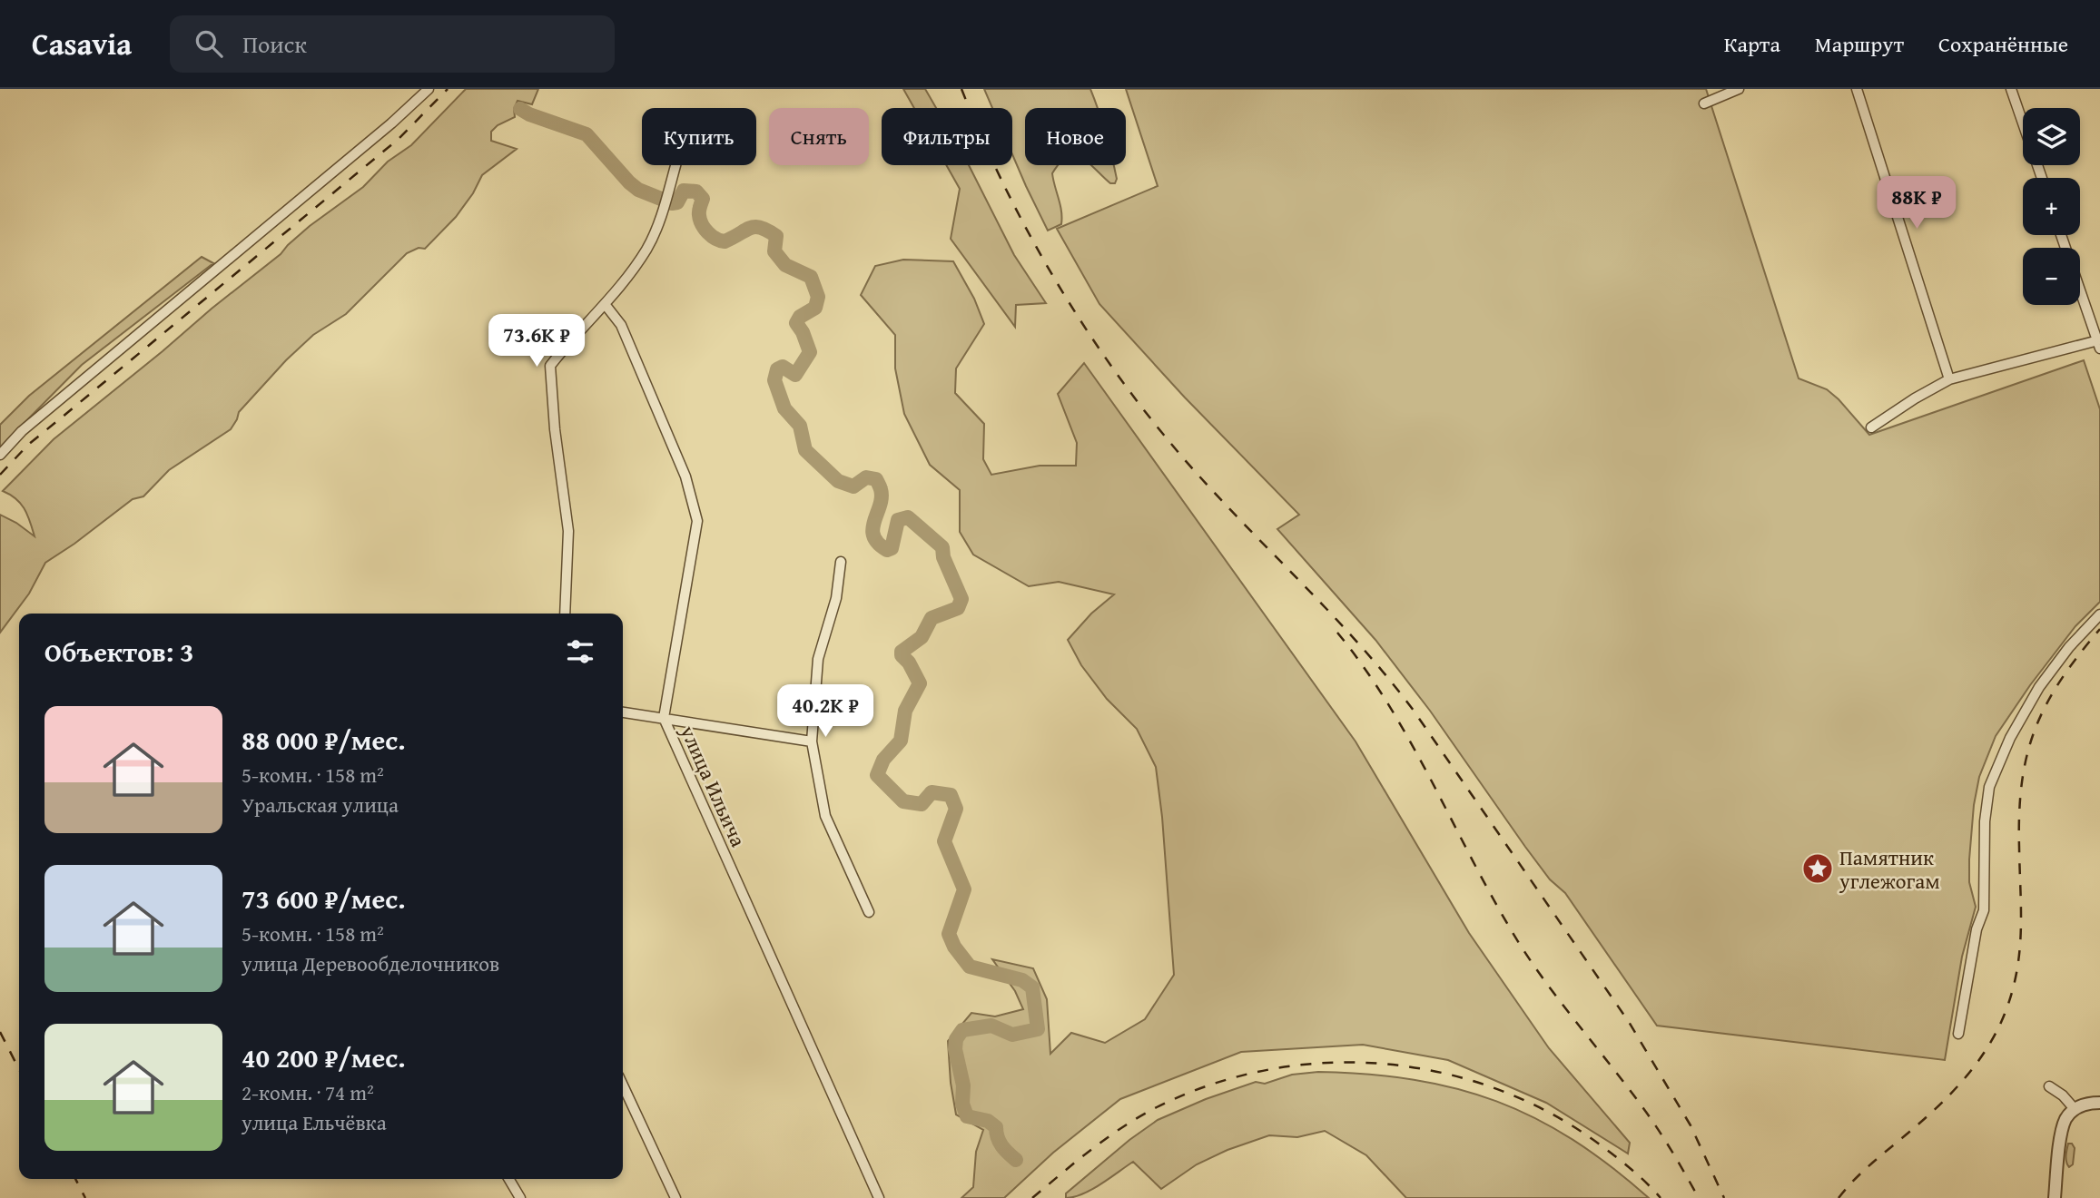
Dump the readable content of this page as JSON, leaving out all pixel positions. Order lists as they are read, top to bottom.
{
  "streets": {
    "street": ["улица Ильича"]
  },
  "places": {
    "place": ["Памятник углежогам"]
  },
  "page": {
    "header": "Casavia",
    "search": "Поиск",
    "nav": ["Карта", "Маршрут", "Сохранённые"],
    "map_buttons": ["+", "−"],
    "chip": [
      "Купить",
      "Снять",
      "Фильтры",
      "Новое"
    ],
    "price": ["88K ₽", "73.6K ₽", "40.2K ₽"],
    "heading": "Объектов: 3",
    "list": [
      {
        "name": "88 000 ₽/мес.",
        "note": "5-комн. · 158 m² · Уральская улица"
      },
      {
        "name": "73 600 ₽/мес.",
        "note": "5-комн. · 158 m² · улица Деревообделочников"
      },
      {
        "name": "40 200 ₽/мес.",
        "note": "2-комн. · 74 m² · улица Ельчёвка"
      }
    ]
  }
}
